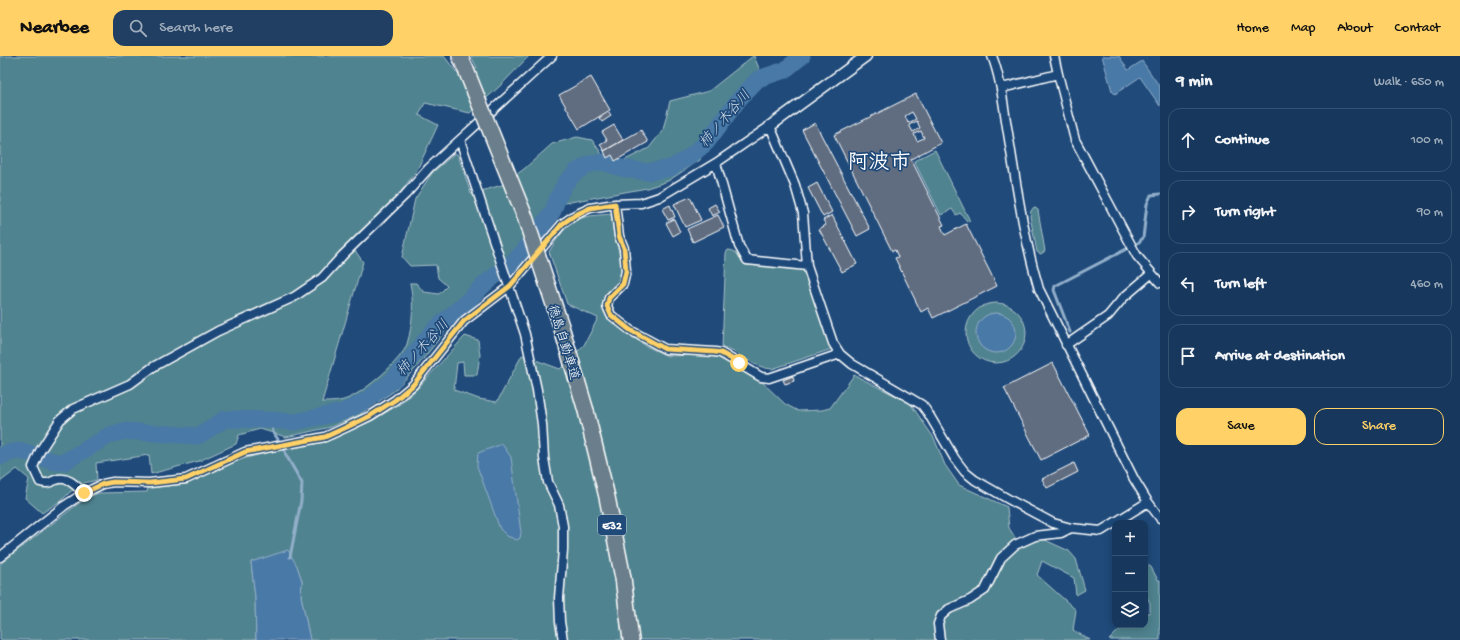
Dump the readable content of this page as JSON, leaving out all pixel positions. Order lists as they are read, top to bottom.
{
  "streets": {
    "highway": ["徳島自動車道", "E32"]
  },
  "districts": ["阿波市"],
  "water": ["柿ノ木谷川"],
  "page": {
    "header": "Nearbee",
    "search": "Search here",
    "nav": [
      "Home",
      "Map",
      "About",
      "Contact"
    ],
    "heading": ["9 min", "Walk · 650 m"],
    "list": [
      ["Continue", "100 m"],
      ["Turn right", "90 m"],
      ["Turn left", "460 m"],
      "Arrive at destination"
    ],
    "buttons": ["Save", "Share"],
    "map_buttons": ["+", "−"]
  }
}
